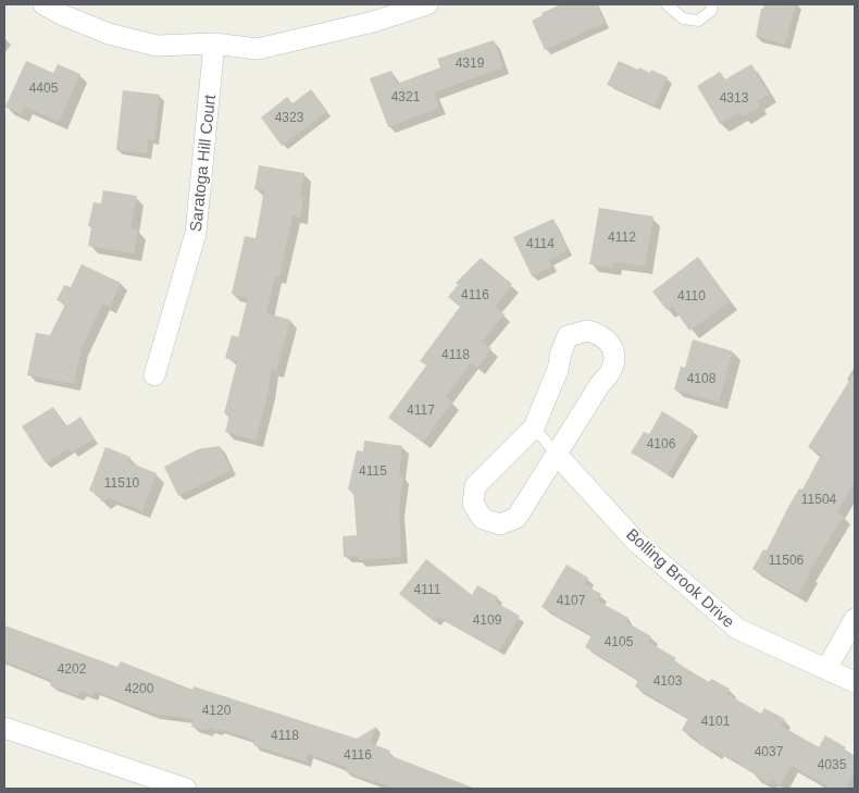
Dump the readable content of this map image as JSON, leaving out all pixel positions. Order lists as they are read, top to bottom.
{
  "streets": {
    "street": ["Saratoga Hill Court", "Bolling Brook Drive"]
  },
  "house_numbers": [
    "4319",
    "4405",
    "4321",
    "4313",
    "4323",
    "4112",
    "4114",
    "4116",
    "4110",
    "4118",
    "4108",
    "4117",
    "4106",
    "4115",
    "11510",
    "11504",
    "11506",
    "4111",
    "4107",
    "4109",
    "4105",
    "4202",
    "4103",
    "4200",
    "4120",
    "4101",
    "4118",
    "4037",
    "4116",
    "4035"
  ]
}
